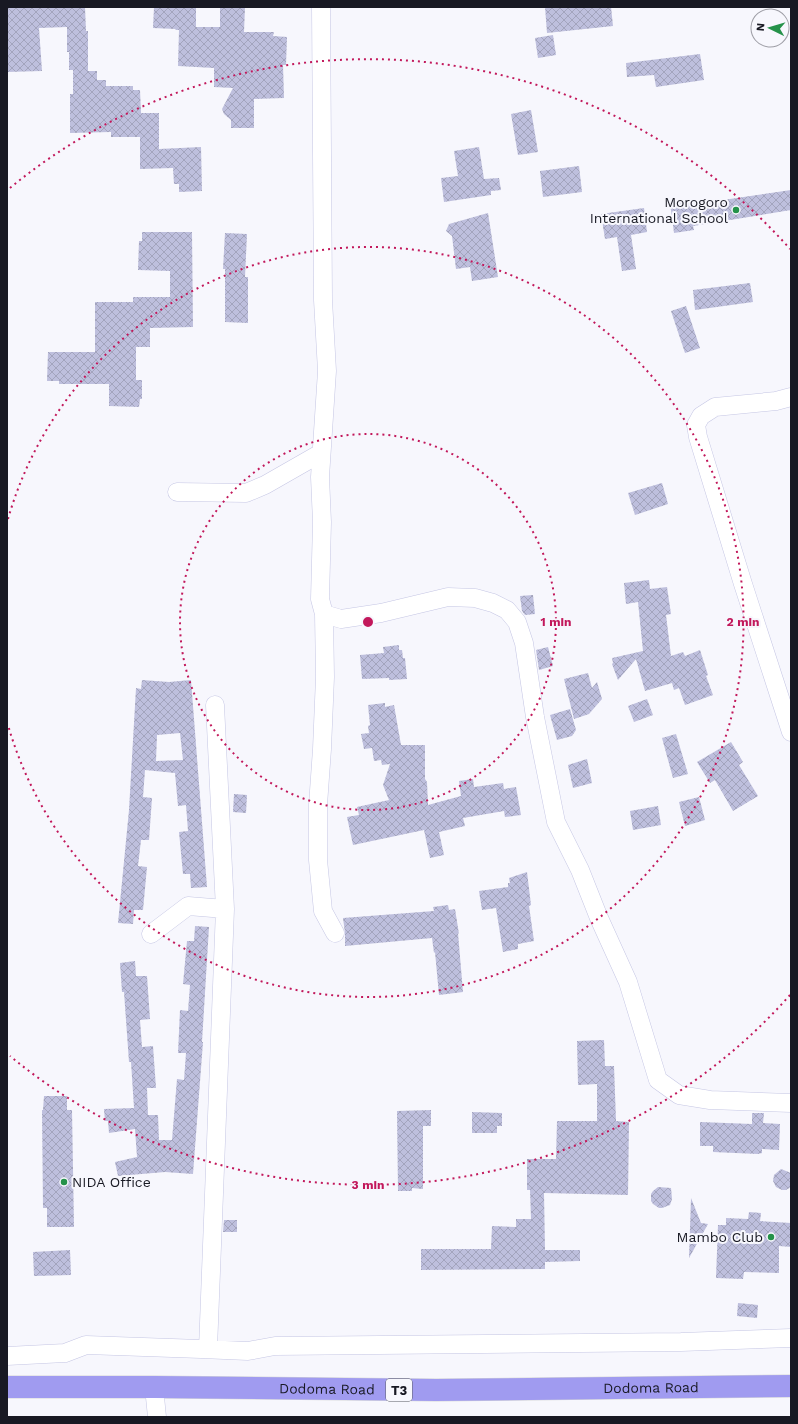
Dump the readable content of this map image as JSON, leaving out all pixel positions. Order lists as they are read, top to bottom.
{
  "streets": {
    "highway": ["Dodoma Road", "T3"]
  },
  "places": ["Morogoro International School", "NIDA Office", "Mambo Club"],
  "north": "left",
  "rings": ["1 min", "2 min", "3 min"]
}
